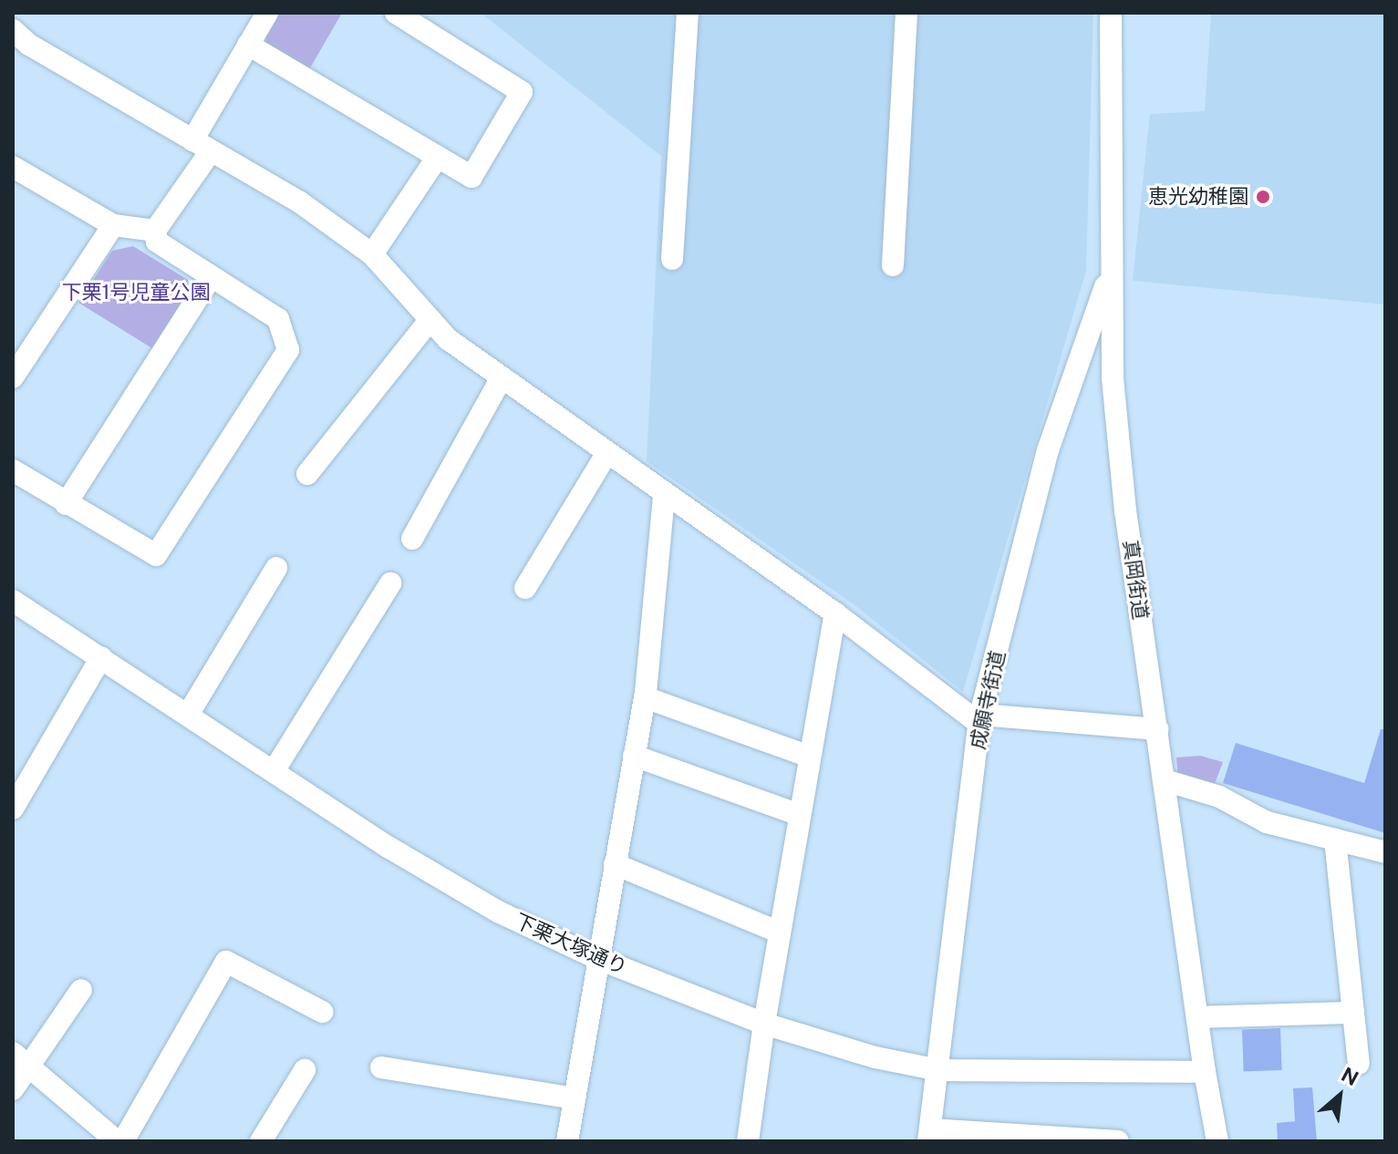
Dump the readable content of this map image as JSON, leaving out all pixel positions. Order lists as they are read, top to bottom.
{
  "streets": {
    "street": ["真岡街道", "成願寺街道", "下栗大塚通り"]
  },
  "crossings": [
    ["真岡街道", "成願寺街道"],
    ["真岡街道", "下栗大塚通り"],
    ["成願寺街道", "下栗大塚通り"]
  ],
  "parks": ["下栗1号児童公園"],
  "places": ["恵光幼稚園"],
  "north": "top right"
}
